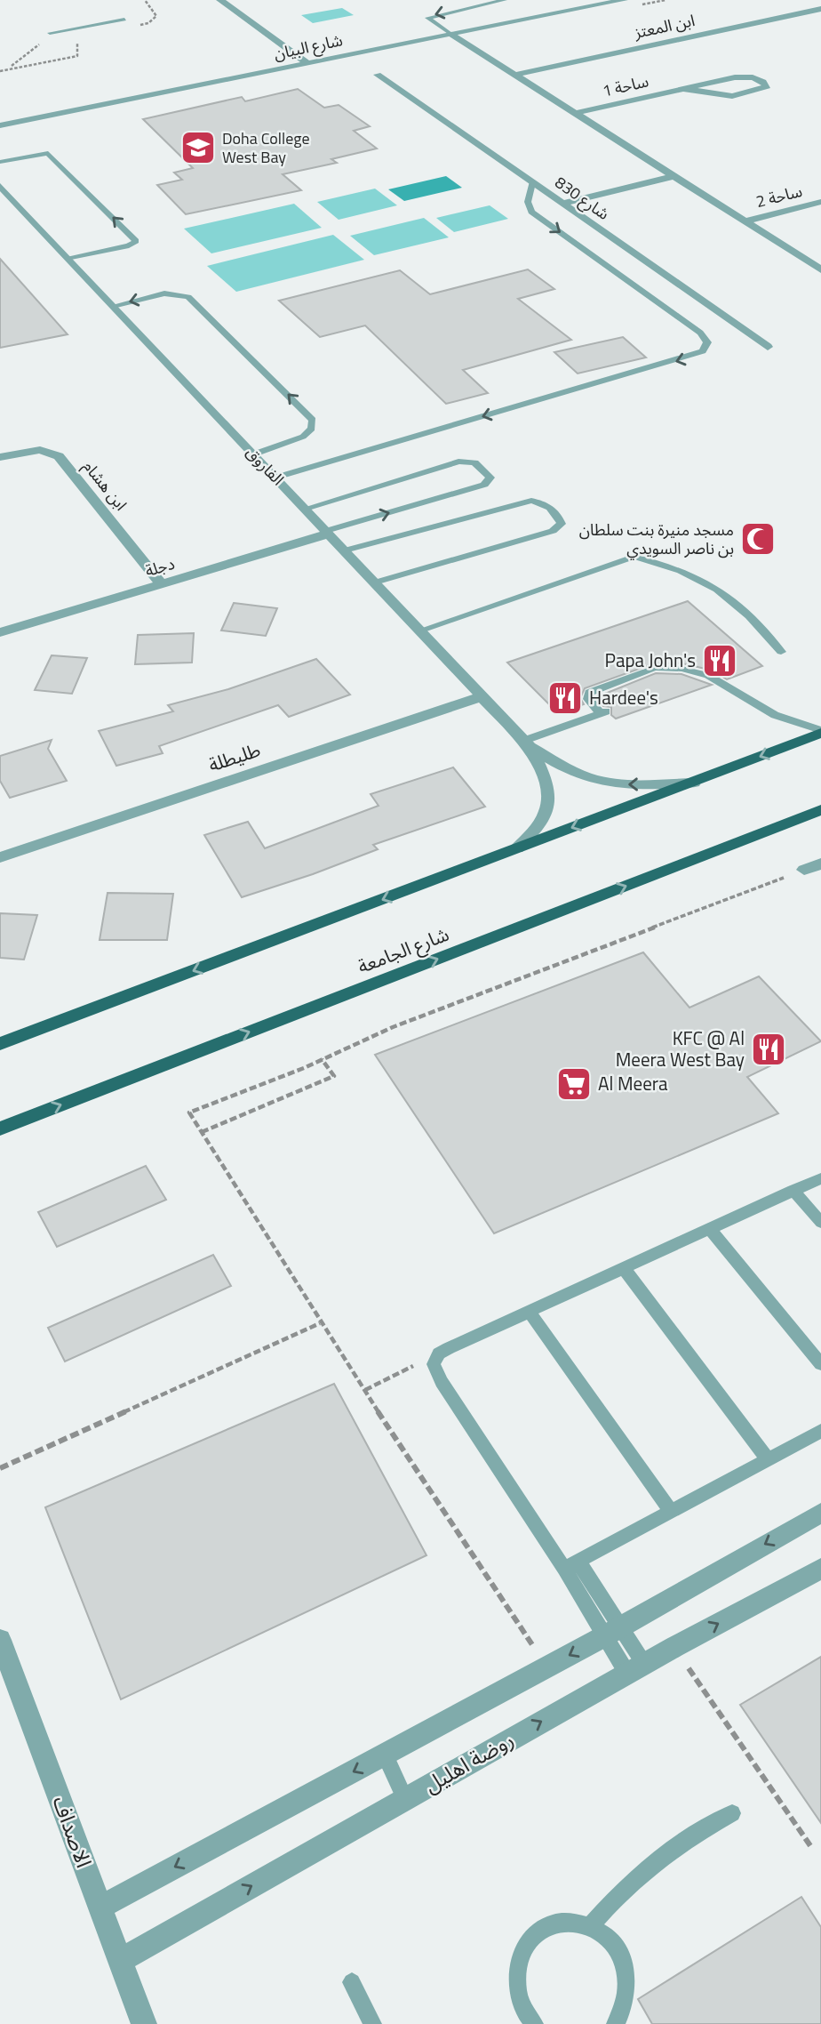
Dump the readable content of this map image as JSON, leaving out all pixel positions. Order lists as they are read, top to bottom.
{
  "streets": {
    "main road": ["شارع الجامعة"],
    "street": [
      "ابن المعتز",
      "شارع البيان",
      "ساحة 1",
      "ساحة 2",
      "شارع 830",
      "الفاروق",
      "ابن هشام",
      "دجلة",
      "طليطلة",
      "روضة اهليل",
      "الاصداف"
    ]
  },
  "crossings": [
    ["الفاروق", "دجلة"],
    ["الفاروق", "طليطلة"],
    ["ابن هشام", "دجلة"],
    ["روضة اهليل", "الاصداف"]
  ],
  "places": {
    "school or university": ["Doha College West Bay"],
    "mosque": ["مسجد منيرة بنت سلطان بن ناصر السويدي"],
    "restaurant": ["Papa John's", "Hardee's", "KFC @ Al Meera West Bay"],
    "supermarket": ["Al Meera"]
  }
}
